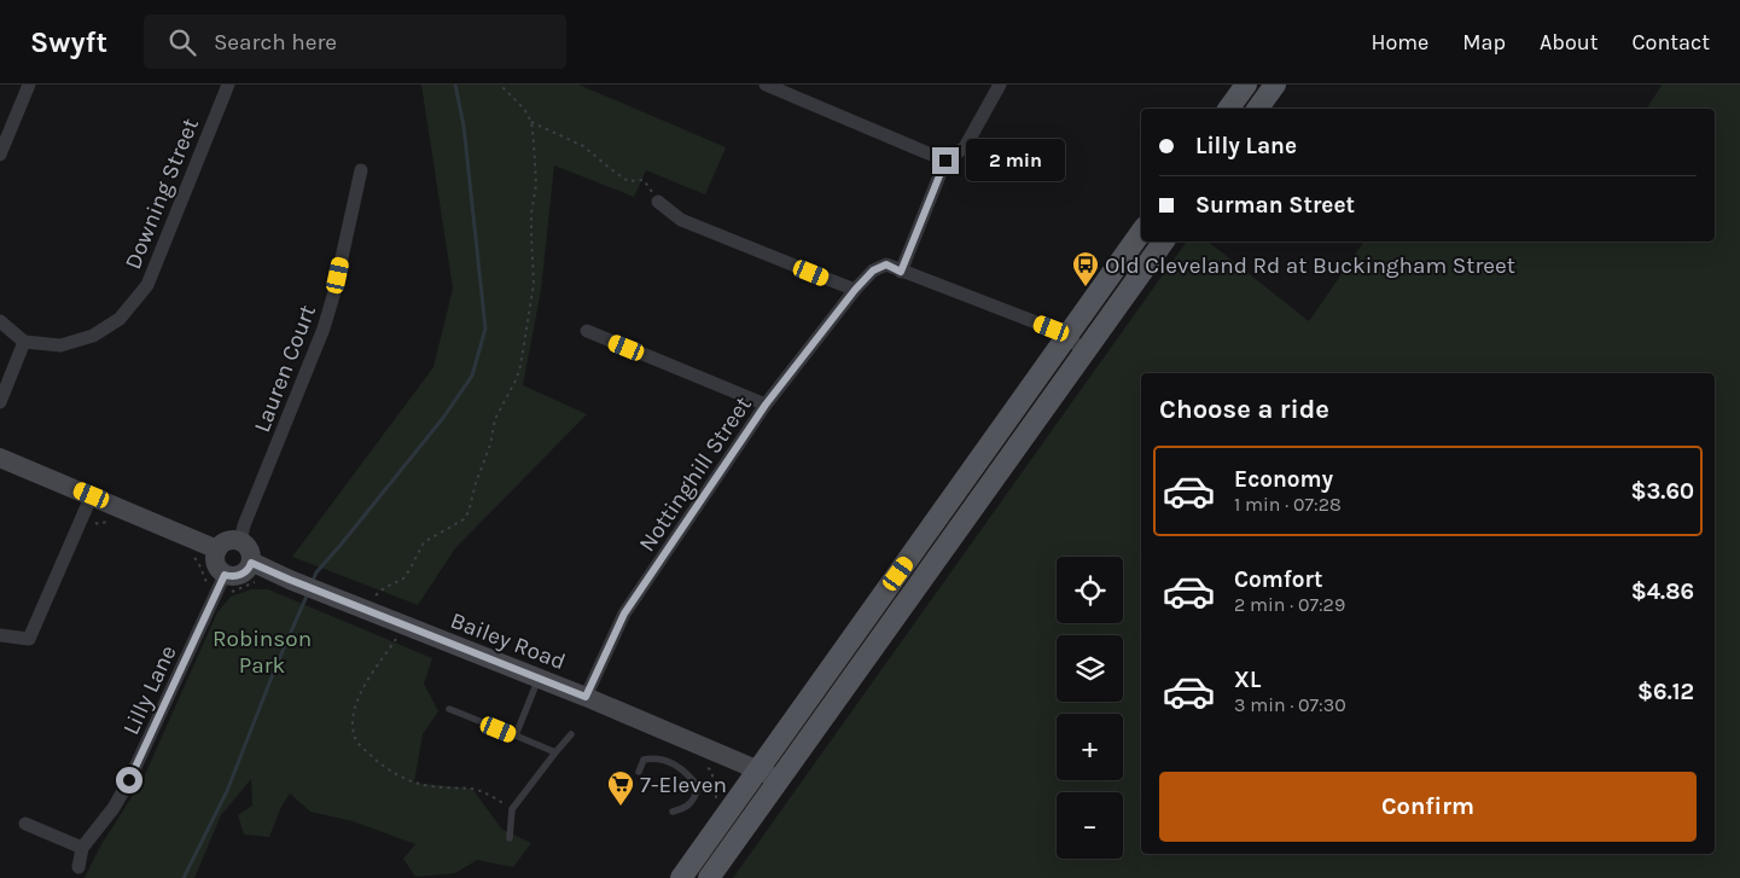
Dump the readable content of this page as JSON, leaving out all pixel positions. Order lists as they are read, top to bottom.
{
  "streets": {
    "street": [
      "Downing Street",
      "Lauren Court",
      "Nottinghill Street",
      "Bailey Road",
      "Lilly Lane"
    ]
  },
  "crossings": [
    ["Nottinghill Street", "Bailey Road"]
  ],
  "parks": ["Robinson Park"],
  "places": {
    "bus stop": ["Old Cleveland Rd at Buckingham Street"],
    "supermarket": ["7-Eleven"]
  },
  "page": {
    "header": "Swyft",
    "search": "Search here",
    "nav": [
      "Home",
      "Map",
      "About",
      "Contact"
    ],
    "banner": ["Lilly Lane", "Surman Street"],
    "bubble": "2 min",
    "heading": "Choose a ride",
    "list": [
      {
        "name": "Economy",
        "note": "1 min · 07:28",
        "value": "$3.60"
      },
      {
        "name": "Comfort",
        "note": "2 min · 07:29",
        "value": "$4.86"
      },
      {
        "name": "XL",
        "note": "3 min · 07:30",
        "value": "$6.12"
      }
    ],
    "map_buttons": ["+", "−"],
    "buttons": "Confirm"
  }
}
